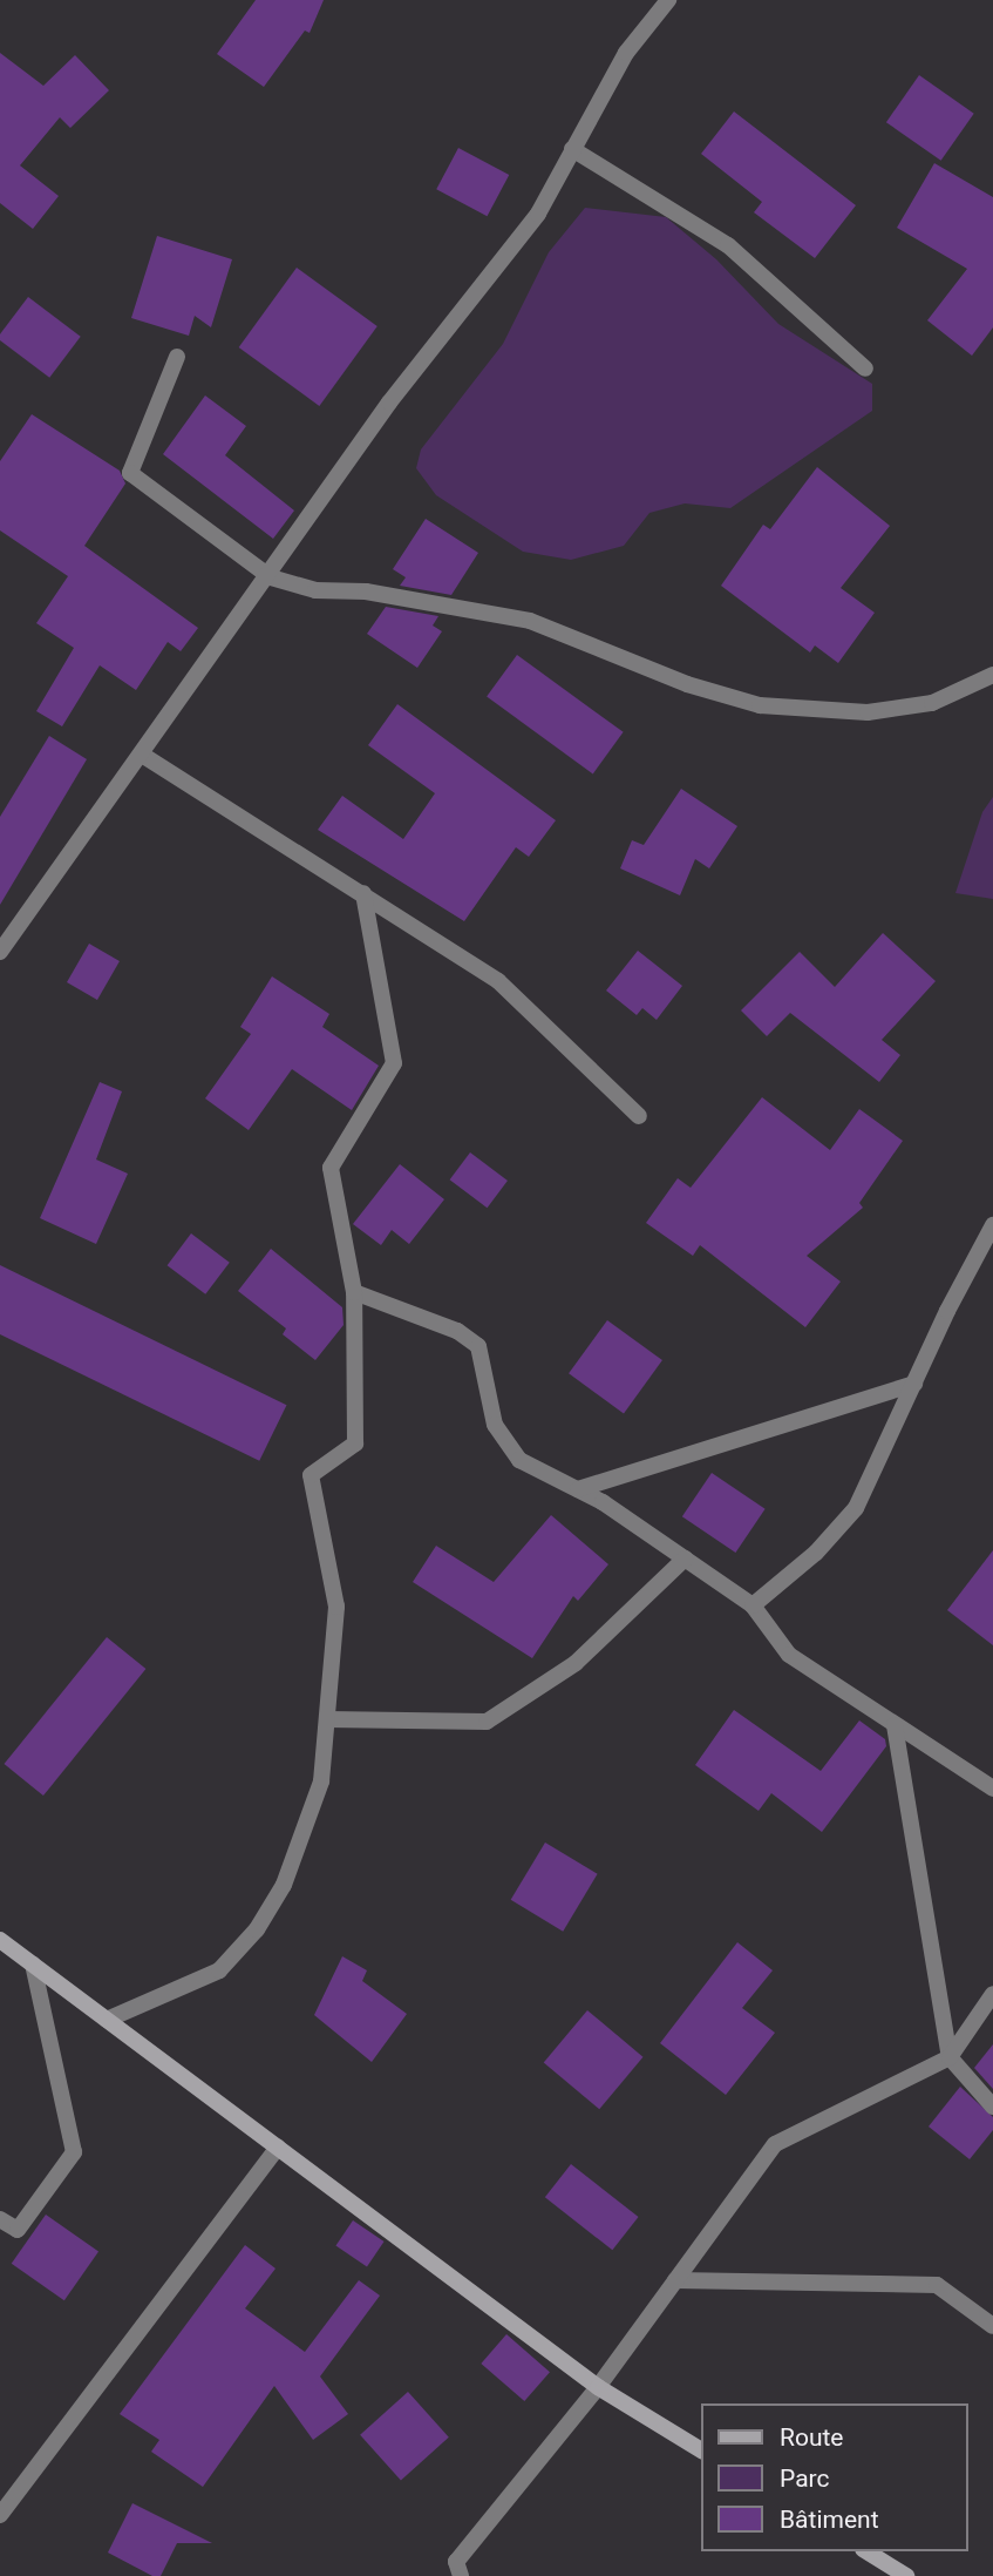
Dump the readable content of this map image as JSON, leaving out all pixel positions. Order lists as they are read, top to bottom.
{
  "legend": ["Route", "Parc", "Bâtiment"]
}
